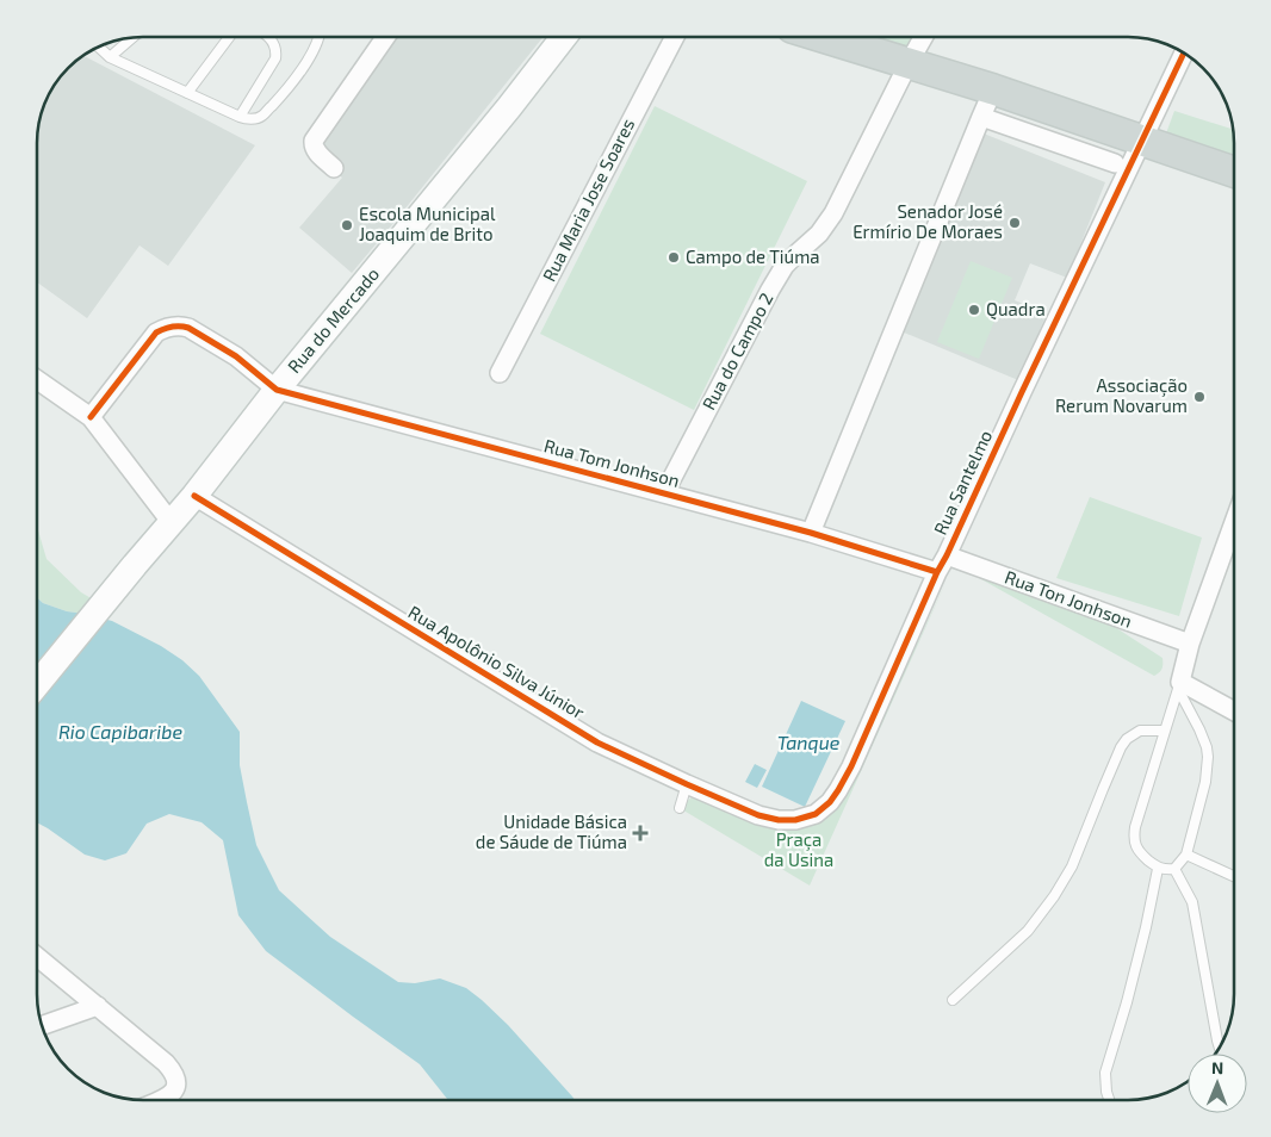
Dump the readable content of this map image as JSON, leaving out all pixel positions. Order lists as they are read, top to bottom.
{
  "streets": {
    "main road": ["Rua do Mercado"],
    "street": [
      "Rua Maria Jose Soares",
      "Rua do Campo 2",
      "Rua Tom Jonhson",
      "Rua Santelmo",
      "Rua Ton Jonhson",
      "Rua Apolônio Silva Júnior"
    ]
  },
  "crossings": [
    ["Rua do Mercado", "Rua Tom Jonhson"],
    ["Rua do Mercado", "Rua Apolônio Silva Júnior"],
    ["Rua do Campo 2", "Rua Tom Jonhson"],
    ["Rua Tom Jonhson", "Rua Santelmo"],
    ["Rua Tom Jonhson", "Rua Ton Jonhson"],
    ["Rua Santelmo", "Rua Ton Jonhson"],
    ["Rua Santelmo", "Rua Apolônio Silva Júnior"]
  ],
  "water": ["Rio Capibaribe", "Tanque"],
  "parks": ["Praça da Usina"],
  "places": {
    "other": [
      "Senador José Ermírio De Moraes",
      "Escola Municipal Joaquim de Brito",
      "Campo de Tiúma",
      "Quadra",
      "Associação Rerum Novarum"
    ],
    "health": ["Unidade Básica de Sáude de Tiúma"]
  },
  "north": "top"
}
